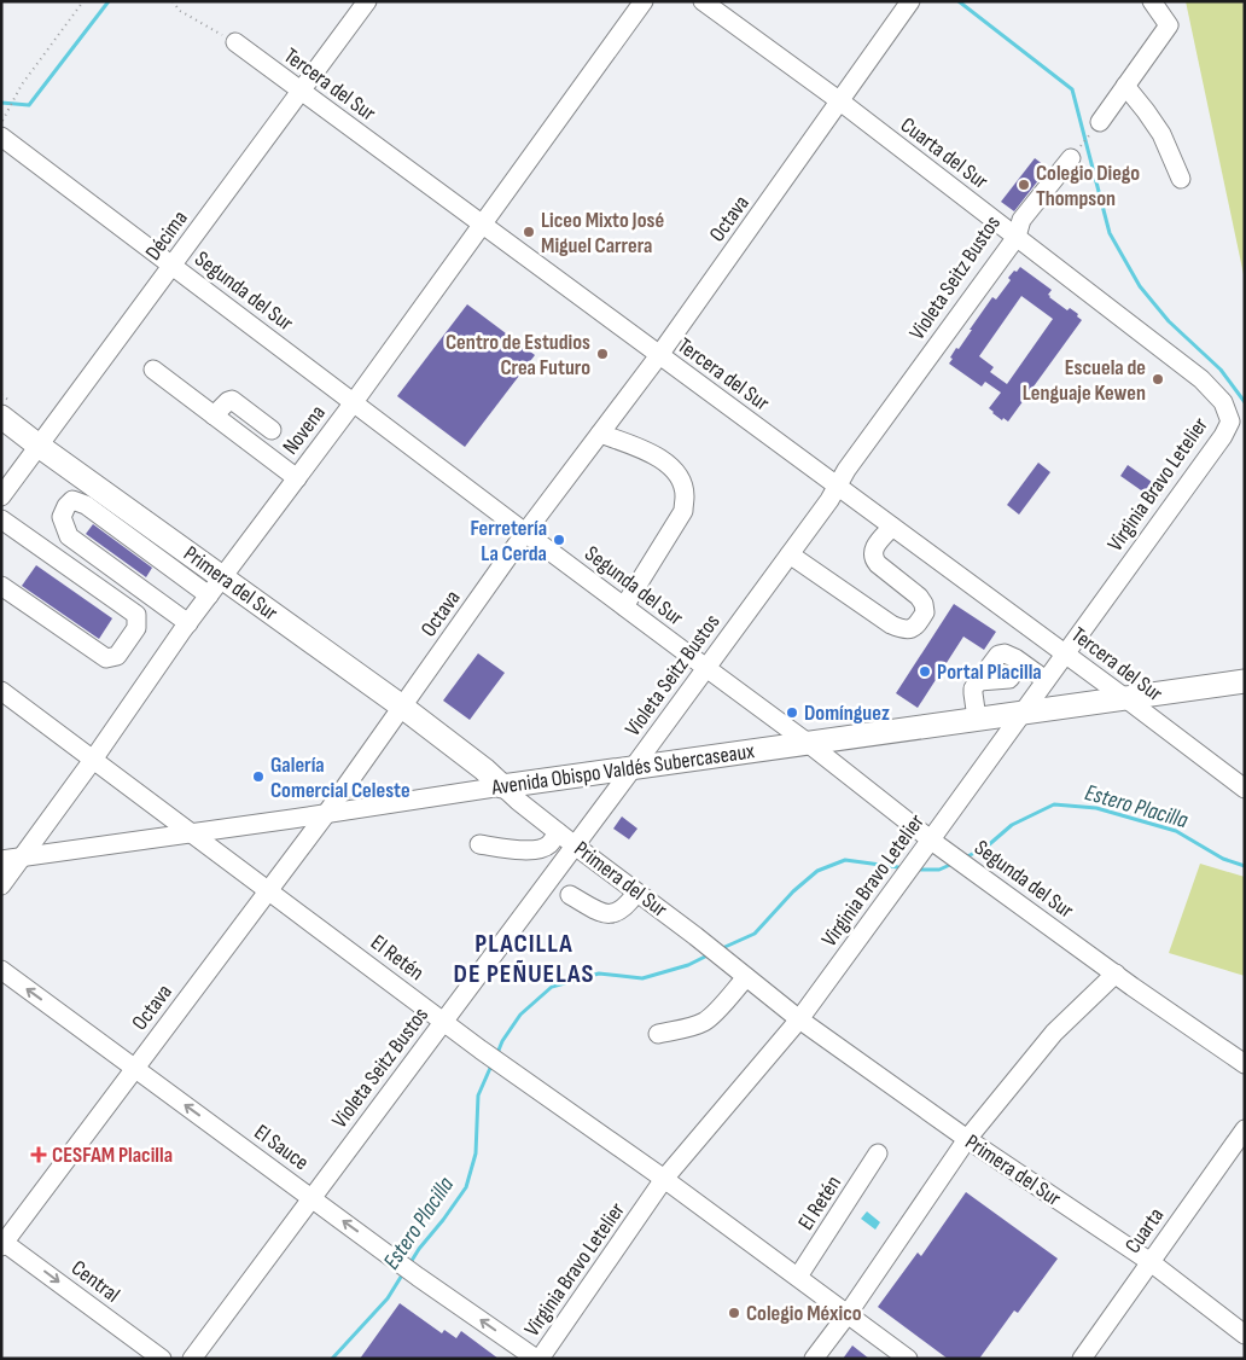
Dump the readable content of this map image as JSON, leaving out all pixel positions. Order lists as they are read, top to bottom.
{
  "streets": {
    "main road": ["Primera del Sur", "Avenida Obispo Valdés Subercaseaux"],
    "street": [
      "Tercera del Sur",
      "Cuarta del Sur",
      "Octava",
      "Décima",
      "Violeta Seitz Bustos",
      "Segunda del Sur",
      "Novena",
      "Virginia Bravo Letelier",
      "El Retén",
      "El Sauce",
      "Cuarta",
      "Central"
    ]
  },
  "crossings": [
    ["Tercera del Sur", "Octava"],
    ["Tercera del Sur", "Décima"],
    ["Tercera del Sur", "Violeta Seitz Bustos"],
    ["Tercera del Sur", "Novena"],
    ["Tercera del Sur", "Virginia Bravo Letelier"],
    ["Tercera del Sur", "Avenida Obispo Valdés Subercaseaux"],
    ["Cuarta del Sur", "Octava"],
    ["Cuarta del Sur", "Violeta Seitz Bustos"],
    ["Cuarta del Sur", "Virginia Bravo Letelier"],
    ["Octava", "Segunda del Sur"],
    ["Octava", "Primera del Sur"],
    ["Octava", "Avenida Obispo Valdés Subercaseaux"],
    ["Octava", "El Retén"],
    ["Octava", "El Sauce"],
    ["Octava", "Central"],
    ["Décima", "Segunda del Sur"],
    ["Décima", "Primera del Sur"],
    ["Violeta Seitz Bustos", "Segunda del Sur"],
    ["Violeta Seitz Bustos", "Primera del Sur"],
    ["Violeta Seitz Bustos", "Avenida Obispo Valdés Subercaseaux"],
    ["Violeta Seitz Bustos", "El Retén"],
    ["Violeta Seitz Bustos", "El Sauce"],
    ["Segunda del Sur", "Novena"],
    ["Segunda del Sur", "Virginia Bravo Letelier"],
    ["Segunda del Sur", "Avenida Obispo Valdés Subercaseaux"],
    ["Novena", "Primera del Sur"],
    ["Novena", "Avenida Obispo Valdés Subercaseaux"],
    ["Novena", "El Retén"],
    ["Virginia Bravo Letelier", "Primera del Sur"],
    ["Virginia Bravo Letelier", "Avenida Obispo Valdés Subercaseaux"],
    ["Virginia Bravo Letelier", "El Retén"],
    ["Virginia Bravo Letelier", "El Sauce"],
    ["Primera del Sur", "Avenida Obispo Valdés Subercaseaux"],
    ["Primera del Sur", "Cuarta"],
    ["Avenida Obispo Valdés Subercaseaux", "El Retén"]
  ],
  "one_way": ["El Sauce", "Central"],
  "districts": ["PLACILLA DE PEÑUELAS"],
  "water": ["Estero Placilla"],
  "places": {
    "other": [
      "Colegio Diego Thompson",
      "Liceo Mixto José Miguel Carrera",
      "Centro de Estudios Crea Futuro",
      "Escuela de Lenguaje Kewen",
      "Ferretería La Cerda",
      "Portal Placilla",
      "Domínguez",
      "Galería Comercial Celeste",
      "Colegio México"
    ],
    "health": ["CESFAM Placilla"]
  }
}
